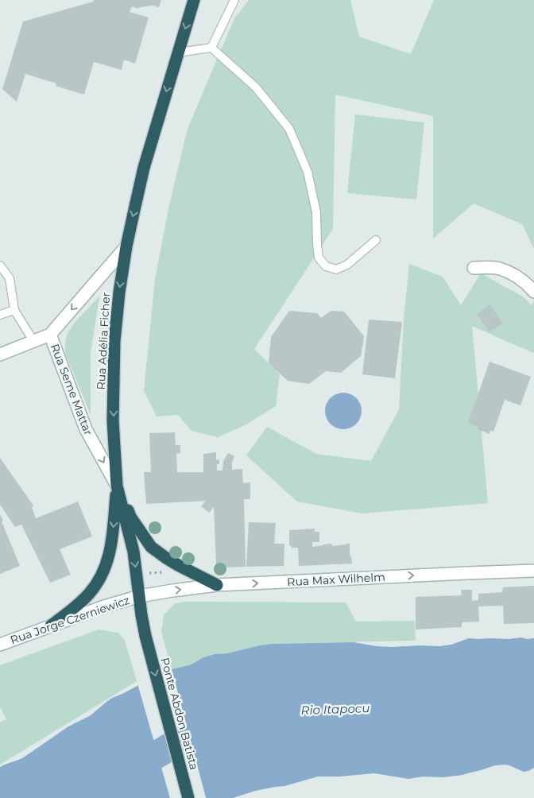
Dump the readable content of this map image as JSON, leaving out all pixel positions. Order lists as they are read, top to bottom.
{
  "streets": {
    "highway": ["Rua Adélia Ficher", "Ponte Abdon Batista"],
    "main road": ["Rua Seme Mattar", "Rua Max Wilhelm", "Rua Jorge Czerniewicz"]
  },
  "crossings": [
    ["Rua Adélia Ficher", "Rua Seme Mattar"],
    ["Rua Adélia Ficher", "Rua Max Wilhelm"],
    ["Rua Adélia Ficher", "Rua Jorge Czerniewicz"],
    ["Rua Adélia Ficher", "Ponte Abdon Batista"],
    ["Rua Max Wilhelm", "Rua Jorge Czerniewicz"]
  ],
  "one_way": [
    "Rua Adélia Ficher",
    "Rua Seme Mattar",
    "Rua Max Wilhelm",
    "Ponte Abdon Batista"
  ],
  "water": ["Rio Itapocu"]
}
